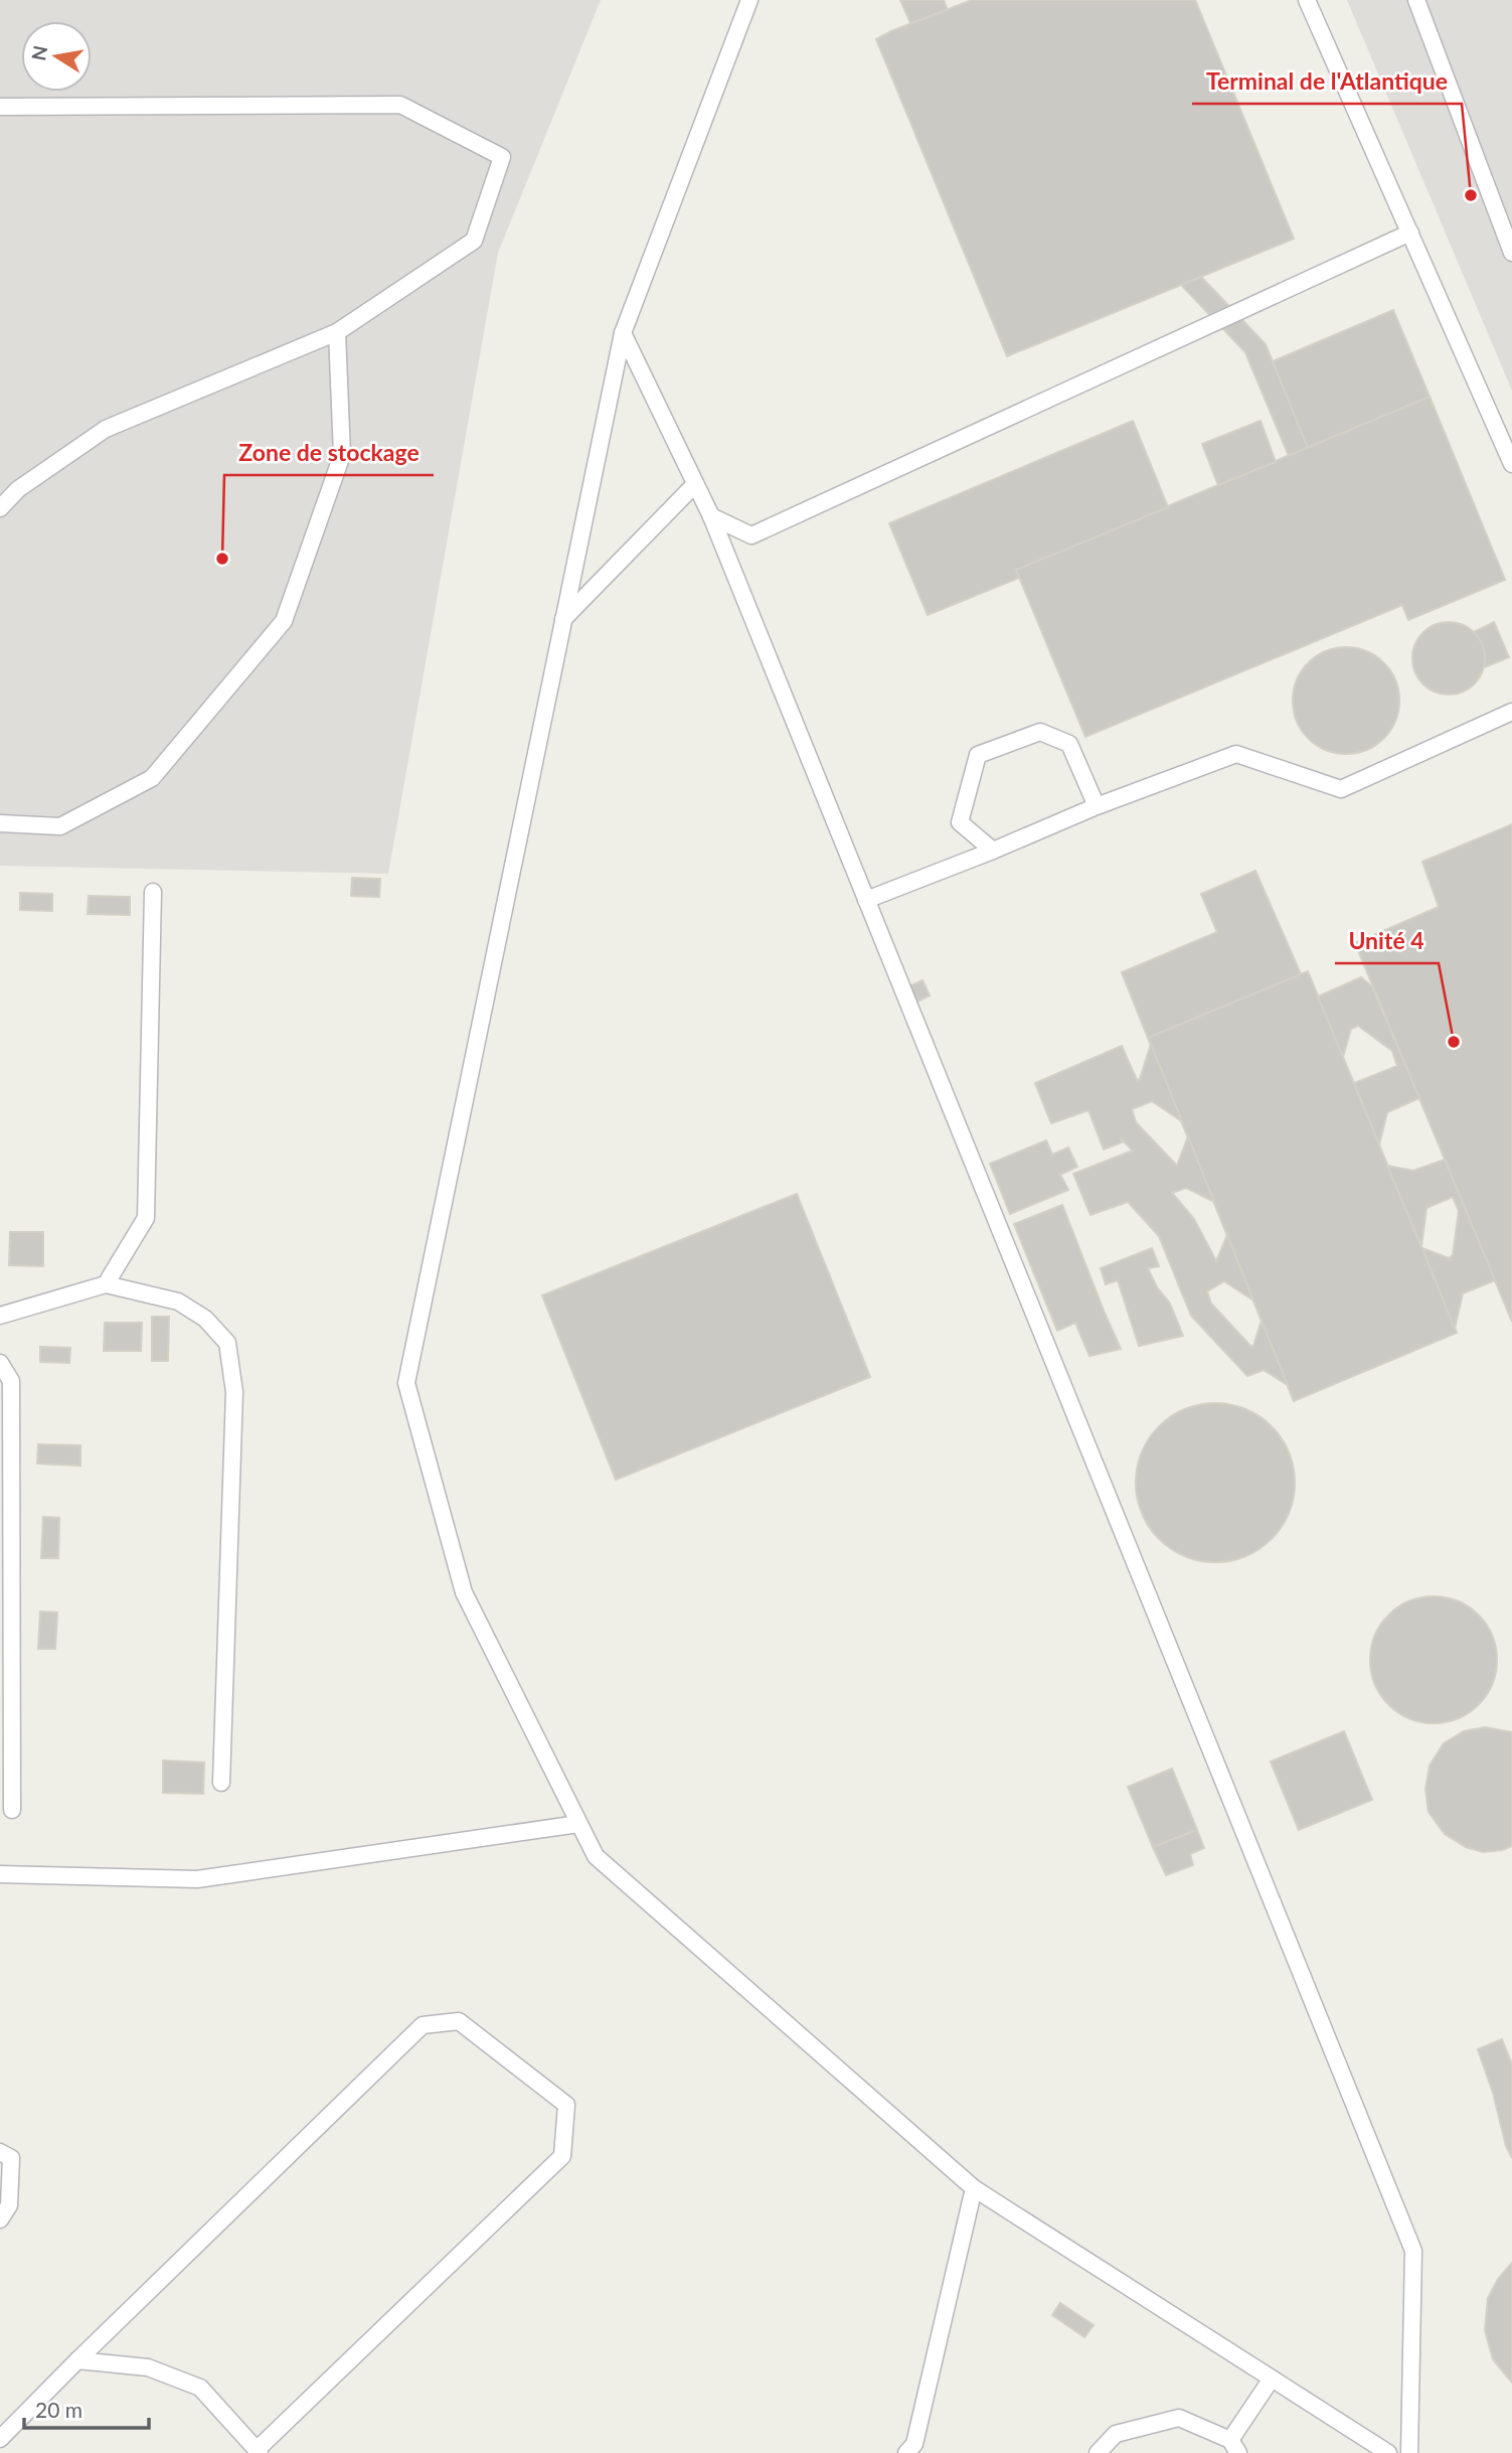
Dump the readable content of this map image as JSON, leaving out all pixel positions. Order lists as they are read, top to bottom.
{
  "places": ["Terminal de l'Atlantique", "Zone de stockage", "Unité 4"],
  "scale_bar": "20 m",
  "north": "left"
}
